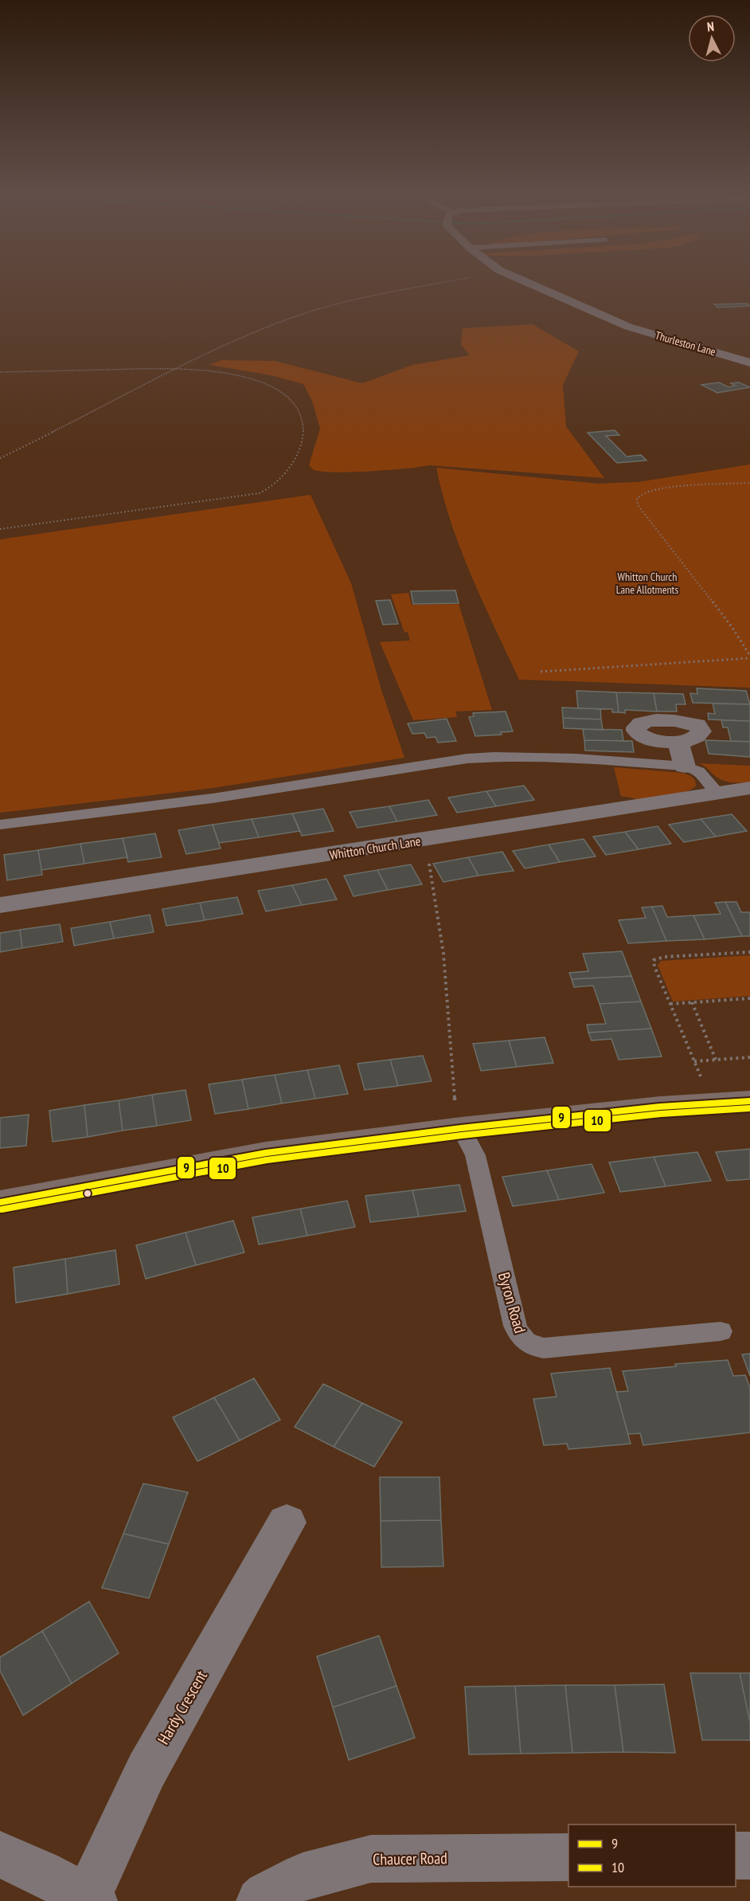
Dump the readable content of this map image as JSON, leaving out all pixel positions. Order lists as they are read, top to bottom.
{
  "streets": {
    "street": [
      "Thurleston Lane",
      "Whitton Church Lane",
      "Hardy Crescent",
      "Chaucer Road"
    ],
    "lane": ["Byron Road"]
  },
  "parks": ["Whitton Church Lane Allotments"],
  "lines": ["transit line 9", "transit line 10"],
  "legend": ["9", "10"],
  "north": "top"
}
